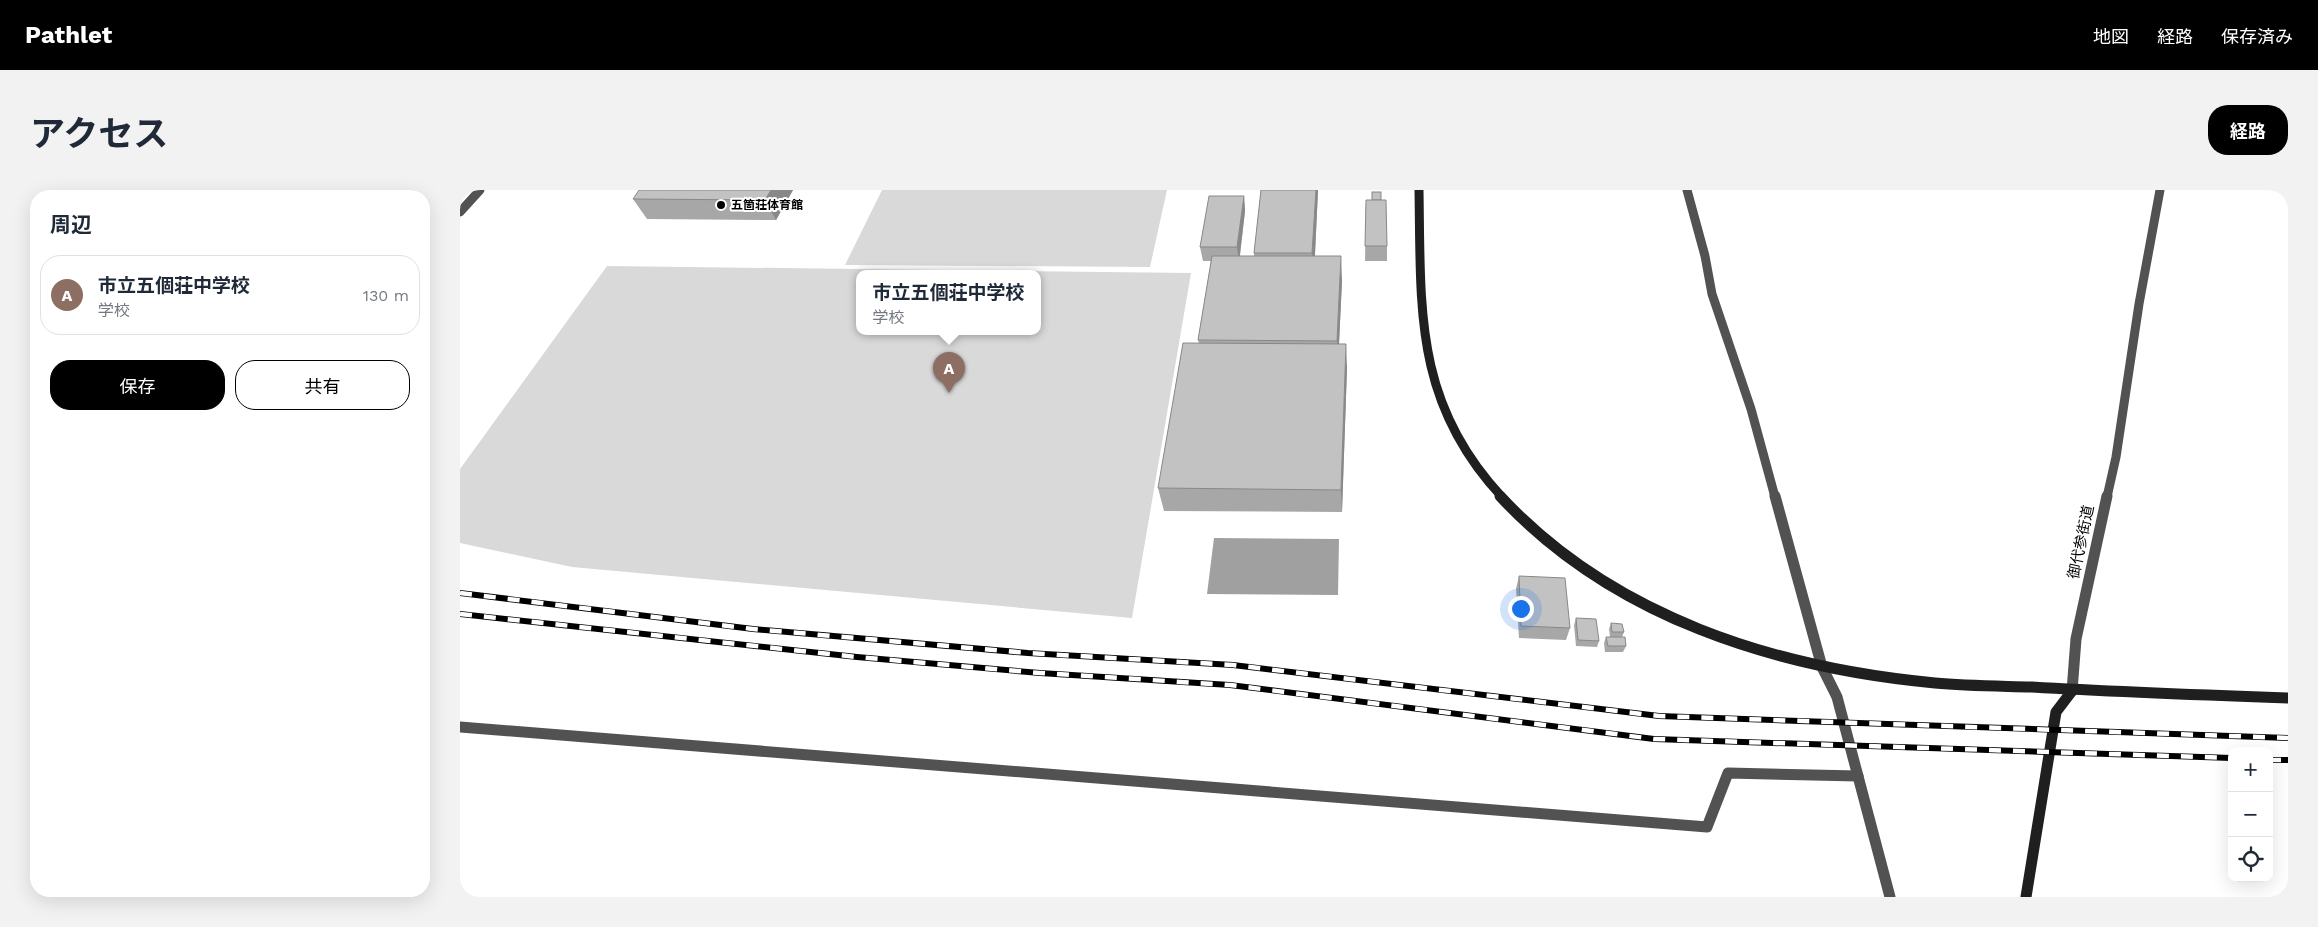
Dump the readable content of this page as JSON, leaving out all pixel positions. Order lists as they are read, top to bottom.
{
  "streets": {
    "street": ["御代参街道"]
  },
  "places": ["五箇荘体育館"],
  "page": {
    "header": "Pathlet",
    "nav": ["地図", "経路", "保存済み"],
    "title": "アクセス",
    "buttons": [
      "経路",
      ["保存", "共有"]
    ],
    "heading": "周辺",
    "list": [
      {
        "mark": "A",
        "name": "市立五個荘中学校",
        "note": "学校",
        "value": "130 m"
      }
    ],
    "popup": ["市立五個荘中学校", "学校"],
    "pins": "A",
    "map_buttons": ["+", "−"]
  }
}
